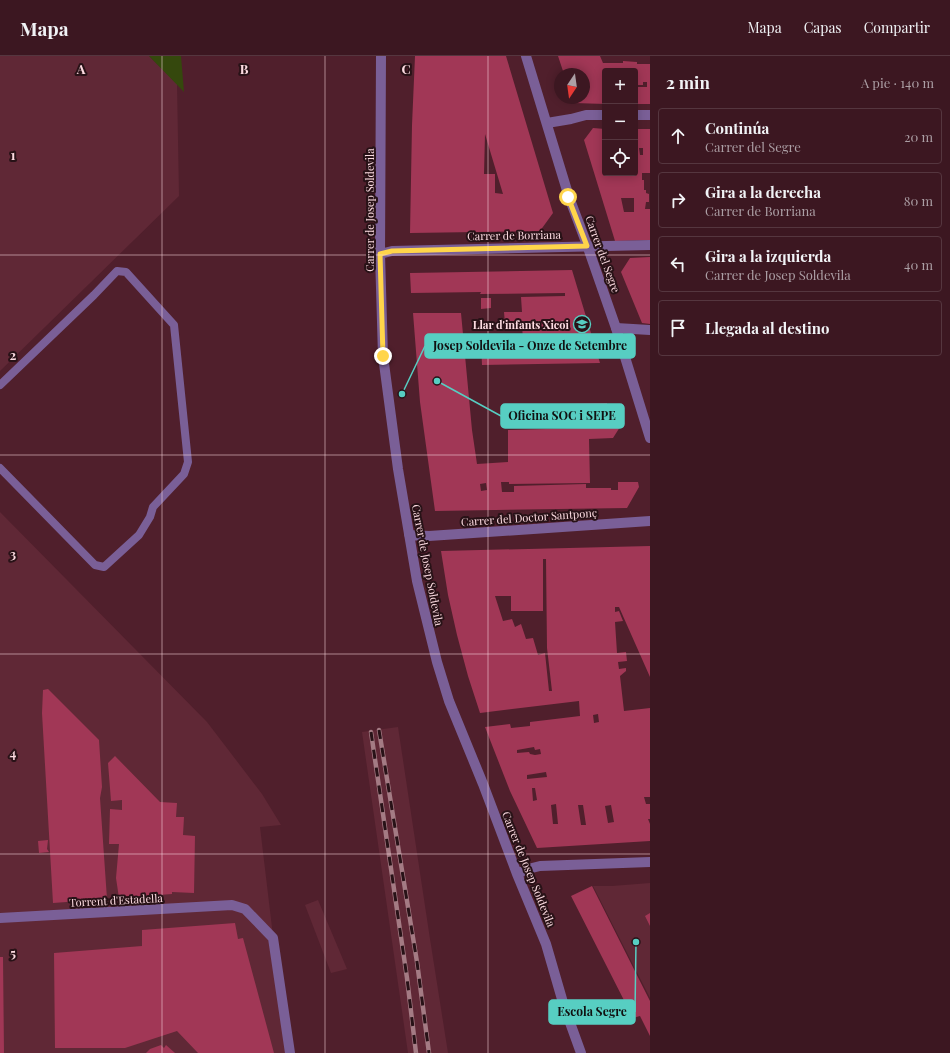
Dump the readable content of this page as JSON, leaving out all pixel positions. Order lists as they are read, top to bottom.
{
  "streets": {
    "street": [
      "Carrer de Josep Soldevila",
      "Carrer de Borriana",
      "Carrer del Segre",
      "Carrer del Doctor Santponç",
      "Torrent d'Estadella"
    ]
  },
  "crossings": [
    ["Carrer de Josep Soldevila", "Carrer de Borriana"],
    ["Carrer de Josep Soldevila", "Carrer del Doctor Santponç"],
    ["Carrer de Borriana", "Carrer del Segre"]
  ],
  "places": {
    "school or university": ["Llar d'infants Xicoi"],
    "other": ["Oficina SOC i SEPE", "Josep Soldevila - Onze de Setembre", "Escola Segre"]
  },
  "north": "bottom",
  "page": {
    "header": "Mapa",
    "nav": ["Mapa", "Capas", "Compartir"],
    "heading": ["2 min", "A pie · 140 m"],
    "map_buttons": ["+", "−"],
    "list": [
      ["Continúa", "Carrer del Segre", "20 m"],
      ["Gira a la derecha", "Carrer de Borriana", "80 m"],
      ["Gira a la izquierda", "Carrer de Josep Soldevila", "40 m"],
      "Llegada al destino"
    ]
  },
  "grid": {
    "columns": ["A", "B", "C"],
    "rows": [
      "1",
      "2",
      "3",
      "4",
      "5"
    ]
  }
}
